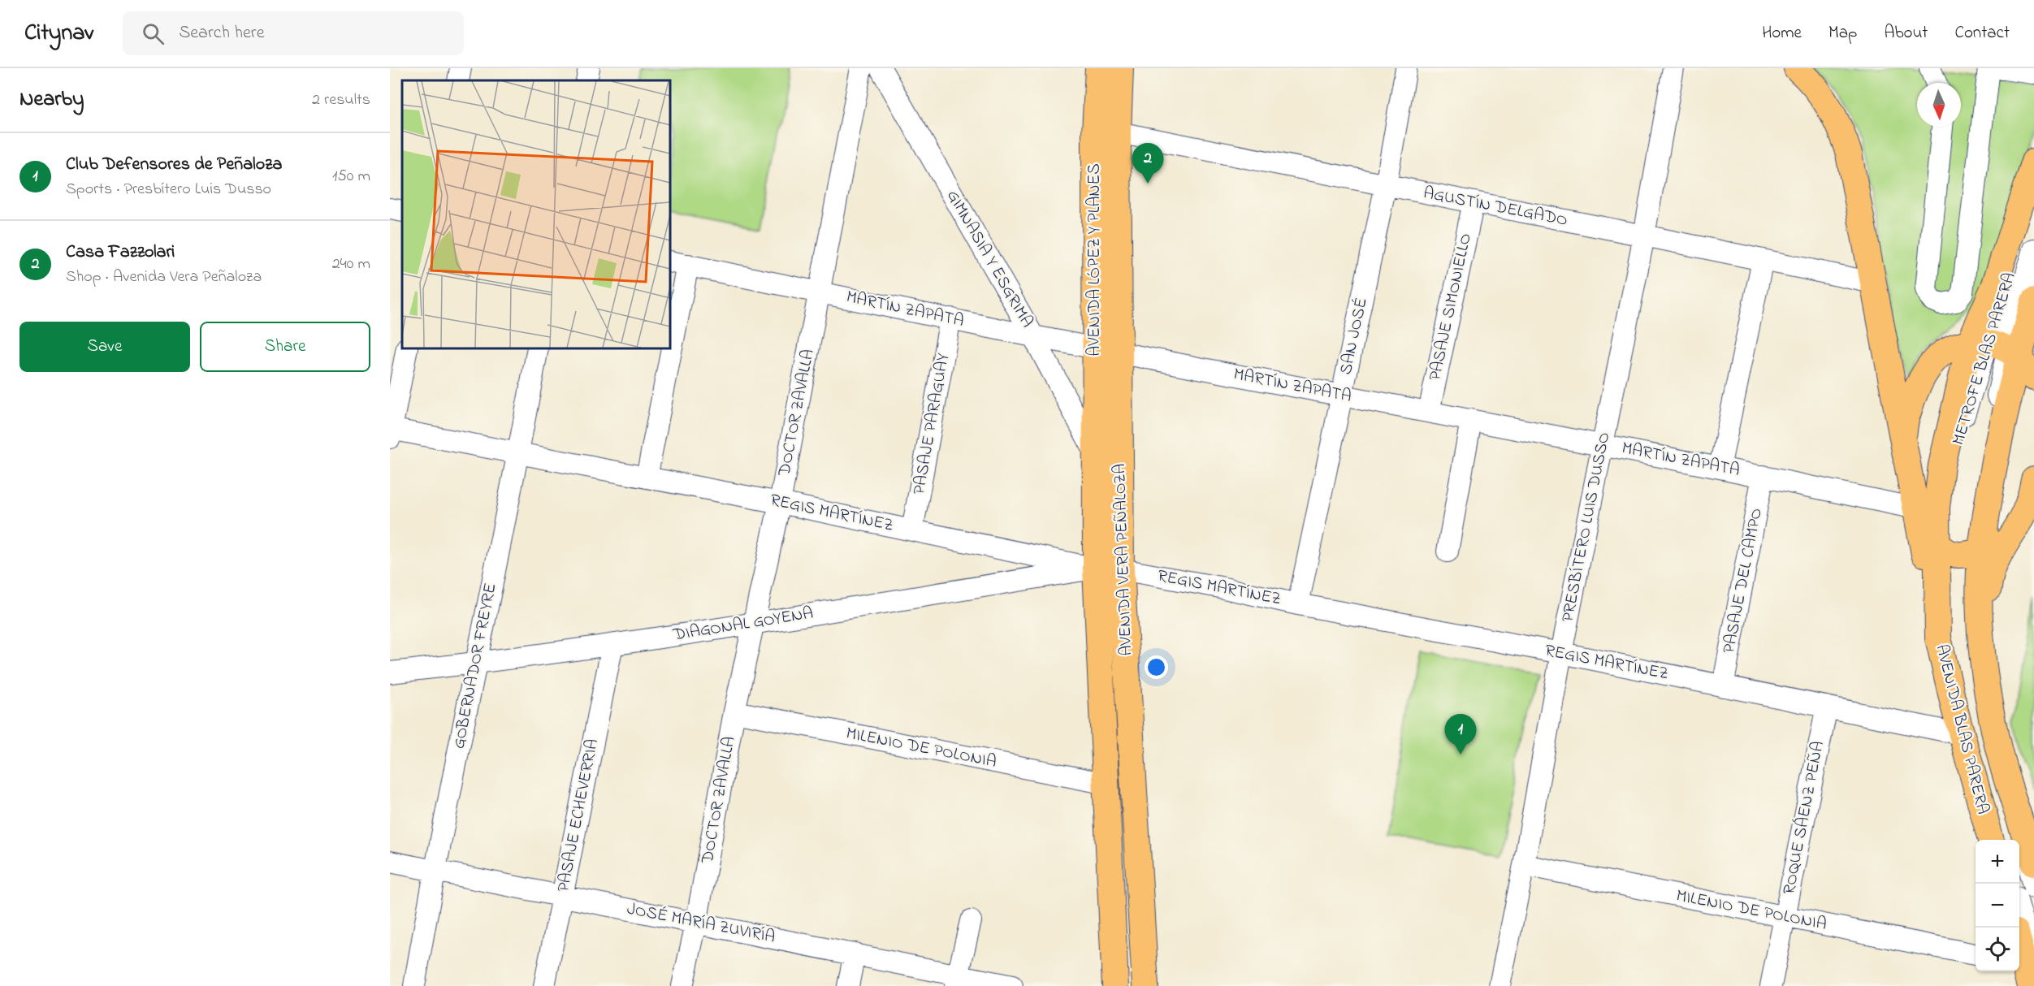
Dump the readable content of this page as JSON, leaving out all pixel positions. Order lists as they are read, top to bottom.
{
  "streets": {
    "main road": ["AVENIDA LÓPEZ Y PLANES", "AVENIDA VERA PEÑALOZA", "AVENIDA BLAS PARERA"],
    "street": [
      "AGUSTÍN DELGADO",
      "GIMNASIA Y ESGRIMA",
      "PASAJE SIMONIELLO",
      "MARTÍN ZAPATA",
      "SAN JOSÉ",
      "METROFE BLAS PARERA",
      "DOCTOR ZAVALLA",
      "PASAJE PARAGUAY",
      "REGIS MARTÍNEZ",
      "PRESBÍTERO LUIS DUSSO",
      "PASAJE DEL CAMPO",
      "DIAGONAL GOYENA",
      "GOBERNADOR FREYRE",
      "MILENIO DE POLONIA",
      "PASAJE ECHEVERRIA",
      "ROQUE SÁENZ PEÑA",
      "JOSÉ MARÍA ZUVIRÍA"
    ]
  },
  "crossings": [
    ["AGUSTÍN DELGADO", "PASAJE SIMONIELLO"],
    ["AGUSTÍN DELGADO", "SAN JOSÉ"],
    ["AGUSTÍN DELGADO", "PRESBÍTERO LUIS DUSSO"],
    ["AGUSTÍN DELGADO", "AVENIDA VERA PEÑALOZA"],
    ["GIMNASIA Y ESGRIMA", "AVENIDA LÓPEZ Y PLANES"],
    ["GIMNASIA Y ESGRIMA", "MARTÍN ZAPATA"],
    ["GIMNASIA Y ESGRIMA", "AVENIDA VERA PEÑALOZA"],
    ["AVENIDA LÓPEZ Y PLANES", "MARTÍN ZAPATA"],
    ["AVENIDA LÓPEZ Y PLANES", "AVENIDA VERA PEÑALOZA"],
    ["PASAJE SIMONIELLO", "MARTÍN ZAPATA"],
    ["MARTÍN ZAPATA", "SAN JOSÉ"],
    ["MARTÍN ZAPATA", "DOCTOR ZAVALLA"],
    ["MARTÍN ZAPATA", "PASAJE PARAGUAY"],
    ["MARTÍN ZAPATA", "PRESBÍTERO LUIS DUSSO"],
    ["MARTÍN ZAPATA", "AVENIDA VERA PEÑALOZA"],
    ["MARTÍN ZAPATA", "PASAJE DEL CAMPO"],
    ["SAN JOSÉ", "REGIS MARTÍNEZ"],
    ["METROFE BLAS PARERA", "AVENIDA BLAS PARERA"],
    ["DOCTOR ZAVALLA", "REGIS MARTÍNEZ"],
    ["DOCTOR ZAVALLA", "DIAGONAL GOYENA"],
    ["DOCTOR ZAVALLA", "MILENIO DE POLONIA"],
    ["DOCTOR ZAVALLA", "JOSÉ MARÍA ZUVIRÍA"],
    ["PASAJE PARAGUAY", "REGIS MARTÍNEZ"],
    ["REGIS MARTÍNEZ", "PRESBÍTERO LUIS DUSSO"],
    ["REGIS MARTÍNEZ", "AVENIDA VERA PEÑALOZA"],
    ["REGIS MARTÍNEZ", "PASAJE DEL CAMPO"],
    ["REGIS MARTÍNEZ", "DIAGONAL GOYENA"],
    ["REGIS MARTÍNEZ", "GOBERNADOR FREYRE"],
    ["REGIS MARTÍNEZ", "AVENIDA BLAS PARERA"],
    ["REGIS MARTÍNEZ", "ROQUE SÁENZ PEÑA"],
    ["PRESBÍTERO LUIS DUSSO", "MILENIO DE POLONIA"],
    ["AVENIDA VERA PEÑALOZA", "DIAGONAL GOYENA"],
    ["AVENIDA VERA PEÑALOZA", "MILENIO DE POLONIA"],
    ["DIAGONAL GOYENA", "GOBERNADOR FREYRE"],
    ["DIAGONAL GOYENA", "PASAJE ECHEVERRIA"],
    ["GOBERNADOR FREYRE", "JOSÉ MARÍA ZUVIRÍA"],
    ["MILENIO DE POLONIA", "ROQUE SÁENZ PEÑA"],
    ["PASAJE ECHEVERRIA", "JOSÉ MARÍA ZUVIRÍA"]
  ],
  "north": "bottom",
  "page": {
    "header": "Citynav",
    "search": "Search here",
    "nav": [
      "Home",
      "Map",
      "About",
      "Contact"
    ],
    "heading": ["Nearby", "2 results"],
    "list": [
      {
        "mark": "1",
        "name": "Club Defensores de Peñaloza",
        "note": "Sports · Presbítero Luis Dusso",
        "value": "150 m"
      },
      {
        "mark": "2",
        "name": "Casa Fazzolari",
        "note": "Shop · Avenida Vera Peñaloza",
        "value": "240 m"
      }
    ],
    "pins": ["2", "1"],
    "buttons": ["Save", "Share"],
    "map_buttons": ["+", "−"]
  }
}
